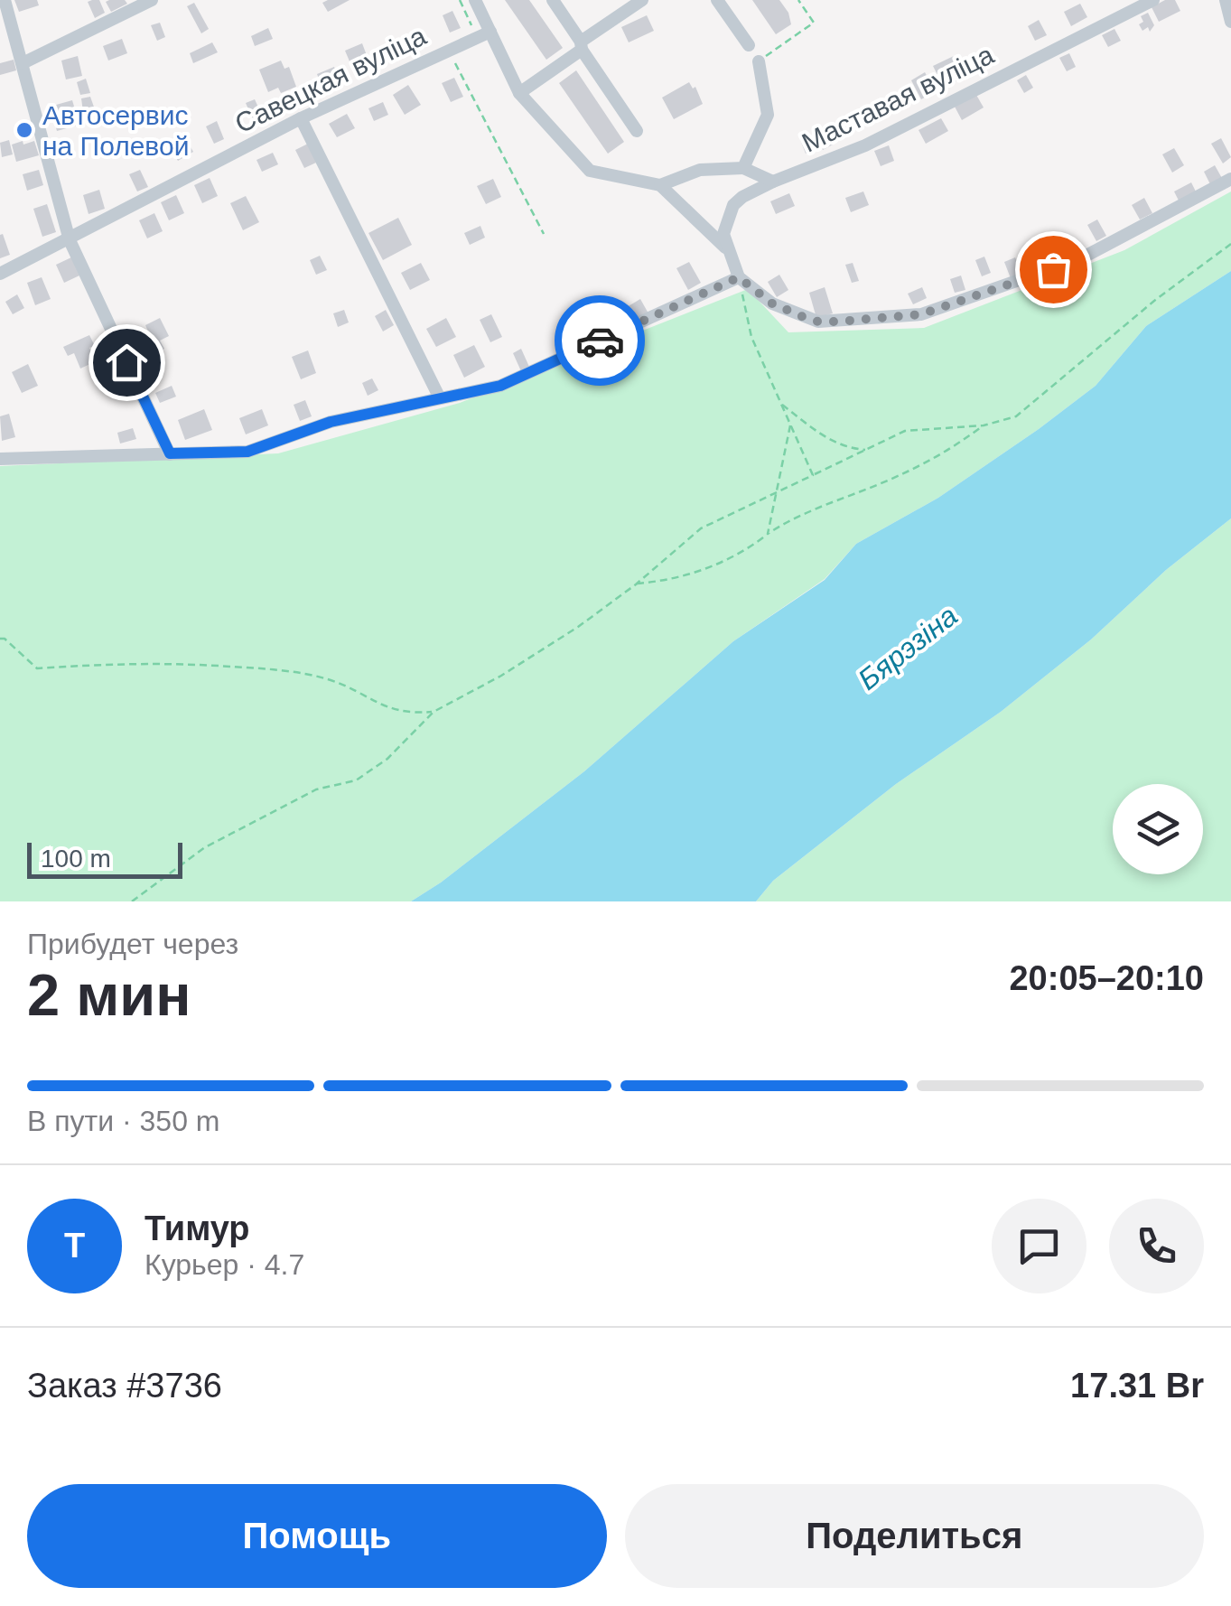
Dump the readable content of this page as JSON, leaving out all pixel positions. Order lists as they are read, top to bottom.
{
  "streets": {
    "street": ["Савецкая вуліца", "Маставая вуліца"]
  },
  "water": ["Бярэзіна"],
  "places": ["Автосервис на Полевой"],
  "scale_bar": "100 m",
  "page": {
    "scale": "100 m",
    "heading": ["2 мин", "Прибудет через", "20:05–20:10"],
    "panel": [
      "Тимур",
      "Курьер · 4.7",
      "Заказ #3736",
      "17.31 Br"
    ],
    "bar": "В пути · 350 m",
    "round": "Т",
    "buttons": ["Помощь", "Поделиться"]
  }
}
